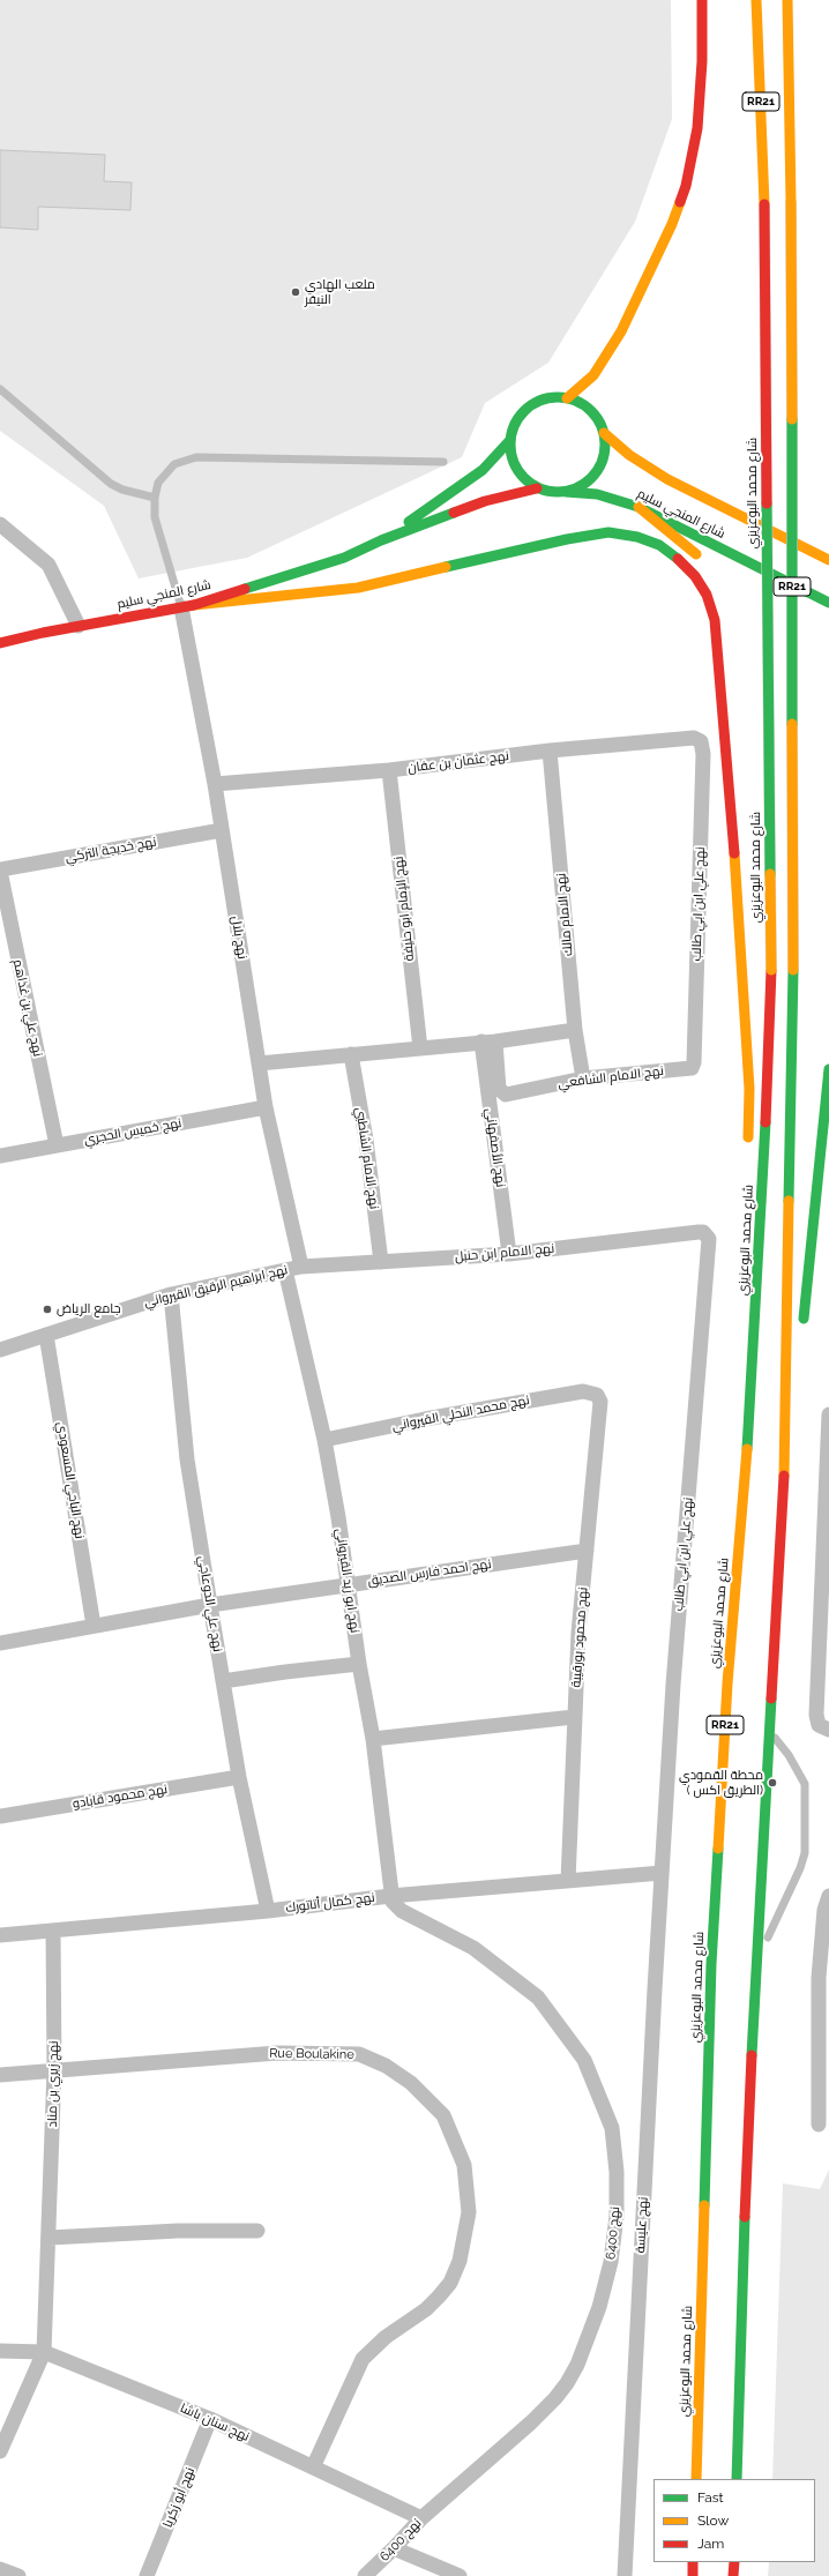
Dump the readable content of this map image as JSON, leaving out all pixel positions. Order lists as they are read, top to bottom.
{
  "streets": {
    "main road": ["RR21", "شارع محمد البوعزيزي", "شارع المنجي سليم"],
    "street": [
      "نهج عثمان بن عفان",
      "نهج خديجة التركي",
      "نهج علي ابن ابي طالب",
      "نهج الإمام ابو حنيفة",
      "نهج الامام مالك",
      "نهج بلال",
      "نهج علي بن غذاهم",
      "نهج الامام الشافعي",
      "نهج خميس الحجري",
      "نهج الأصفهاني",
      "نهج الامام الشاطبي",
      "نهج الامام ابن حنبل",
      "نهج ابراهيم الرقيق القيرواني",
      "نهج محمد النحلي القيرواني",
      "نهج الباجي المسعودي",
      "نهج احمد فارس الصديق",
      "نهج ابو زيد القيرواني",
      "نهج علي الدوعاجي",
      "نهج محمود بورقيبة",
      "نهج محمود قابادو",
      "نهج كمال أتاتورك",
      "Rue Boulakine",
      "نهج زيري بن مناد",
      "نهج عليسة",
      "نهج 6400",
      "نهج سنان باشا",
      "نهج أبو زكريا"
    ]
  },
  "crossings": [
    ["شارع المنجي سليم", "نهج بلال"],
    ["نهج عثمان بن عفان", "نهج علي ابن ابي طالب"],
    ["نهج عثمان بن عفان", "نهج الإمام ابو حنيفة"],
    ["نهج عثمان بن عفان", "نهج الامام مالك"],
    ["نهج عثمان بن عفان", "نهج بلال"],
    ["نهج خديجة التركي", "نهج بلال"],
    ["نهج خديجة التركي", "نهج علي بن غذاهم"],
    ["نهج علي ابن ابي طالب", "نهج الامام الشافعي"],
    ["نهج علي ابن ابي طالب", "نهج الامام ابن حنبل"],
    ["نهج علي ابن ابي طالب", "نهج كمال أتاتورك"],
    ["نهج علي ابن ابي طالب", "نهج عليسة"],
    ["نهج الامام مالك", "نهج الامام الشافعي"],
    ["نهج بلال", "نهج خميس الحجري"],
    ["نهج بلال", "نهج الامام ابن حنبل"],
    ["نهج بلال", "نهج ابراهيم الرقيق القيرواني"],
    ["نهج علي بن غذاهم", "نهج خميس الحجري"],
    ["نهج الامام الشافعي", "نهج الأصفهاني"],
    ["نهج الأصفهاني", "نهج الامام ابن حنبل"],
    ["نهج الامام الشاطبي", "نهج الامام ابن حنبل"],
    ["نهج الامام ابن حنبل", "نهج ابراهيم الرقيق القيرواني"],
    ["نهج ابراهيم الرقيق القيرواني", "نهج الباجي المسعودي"],
    ["نهج ابراهيم الرقيق القيرواني", "نهج ابو زيد القيرواني"],
    ["نهج ابراهيم الرقيق القيرواني", "نهج علي الدوعاجي"],
    ["نهج محمد النحلي القيرواني", "نهج ابو زيد القيرواني"],
    ["نهج محمد النحلي القيرواني", "نهج محمود بورقيبة"],
    ["نهج الباجي المسعودي", "نهج احمد فارس الصديق"],
    ["نهج احمد فارس الصديق", "نهج ابو زيد القيرواني"],
    ["نهج احمد فارس الصديق", "نهج علي الدوعاجي"],
    ["نهج احمد فارس الصديق", "نهج محمود بورقيبة"],
    ["نهج ابو زيد القيرواني", "نهج كمال أتاتورك"],
    ["نهج ابو زيد القيرواني", "نهج 6400"],
    ["نهج علي الدوعاجي", "نهج محمود قابادو"],
    ["نهج علي الدوعاجي", "نهج كمال أتاتورك"],
    ["نهج محمود بورقيبة", "نهج كمال أتاتورك"],
    ["نهج كمال أتاتورك", "نهج زيري بن مناد"],
    ["نهج كمال أتاتورك", "نهج عليسة"],
    ["نهج كمال أتاتورك", "نهج 6400"],
    ["Rue Boulakine", "نهج زيري بن مناد"],
    ["Rue Boulakine", "نهج سنان باشا"],
    ["نهج زيري بن مناد", "نهج سنان باشا"],
    ["نهج 6400", "نهج سنان باشا"],
    ["نهج سنان باشا", "نهج أبو زكريا"]
  ],
  "places": ["ملعب الهادي النيفر", "جامع الرياض", "محطة القمودي ( الطريق اكس)"],
  "legend": ["Fast", "Slow", "Jam"]
}
